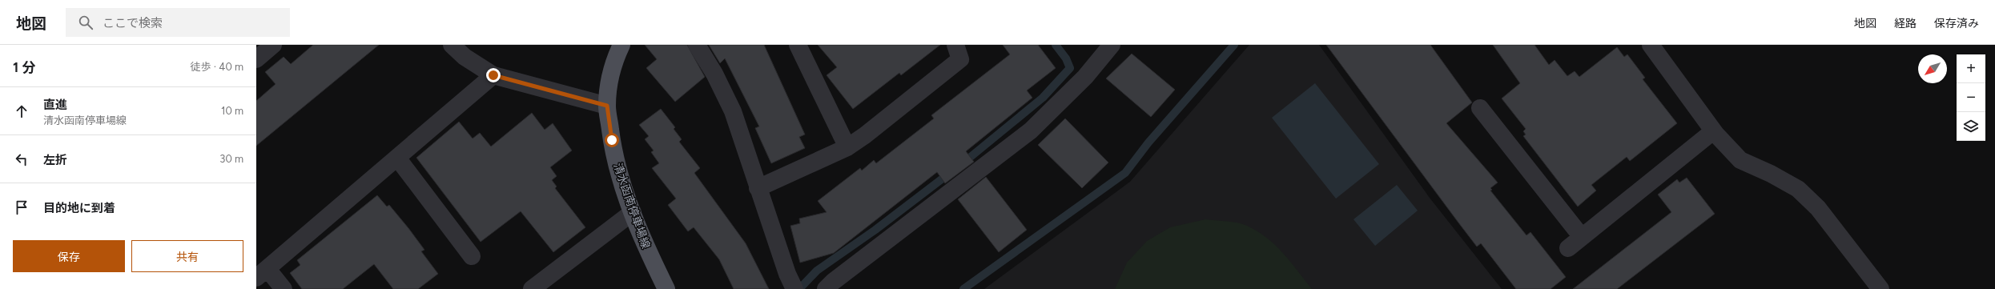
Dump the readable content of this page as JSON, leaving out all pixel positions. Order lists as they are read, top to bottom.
{
  "streets": {
    "main road": ["清水函南停車場線"]
  },
  "north": "bottom left",
  "page": {
    "header": "地図",
    "search": "ここで検索",
    "nav": ["地図", "経路", "保存済み"],
    "heading": ["1 分", "徒歩 · 40 m"],
    "map_buttons": ["+", "−"],
    "list": [
      ["直進", "清水函南停車場線", "10 m"],
      ["左折", "30 m"],
      "目的地に到着"
    ],
    "buttons": ["保存", "共有"]
  }
}
